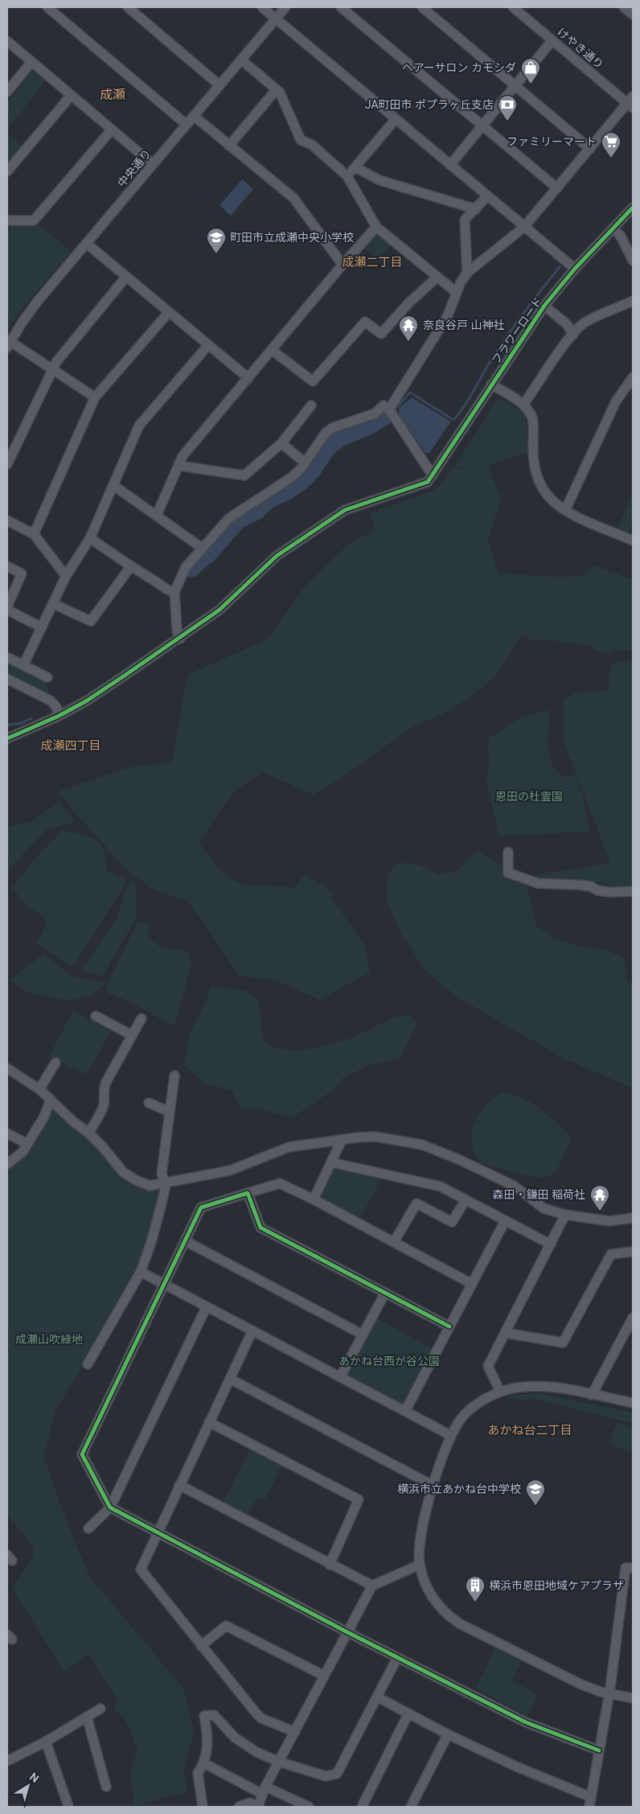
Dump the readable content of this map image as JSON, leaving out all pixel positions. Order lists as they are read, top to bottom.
{
  "streets": {
    "street": ["けやき通り", "中央通り", "フラワーロード"]
  },
  "districts": [
    "成瀬",
    "成瀬二丁目",
    "成瀬四丁目",
    "あかね台二丁目"
  ],
  "parks": ["恩田の杜霊園", "成瀬山吹緑地", "あかね台西が谷公園"],
  "places": {
    "shop": ["ヘアーサロン カモシダ"],
    "bank": ["JA町田市 ポプラヶ丘支店"],
    "supermarket": ["ファミリーマート"],
    "school or university": ["町田市立成瀬中央小学校", "横浜市立あかね台中学校"],
    "temple": ["奈良谷戸 山神社", "森田・鎌田 稲荷社"],
    "building": ["横浜市恩田地域ケアプラザ"]
  },
  "north": "top right"
}
